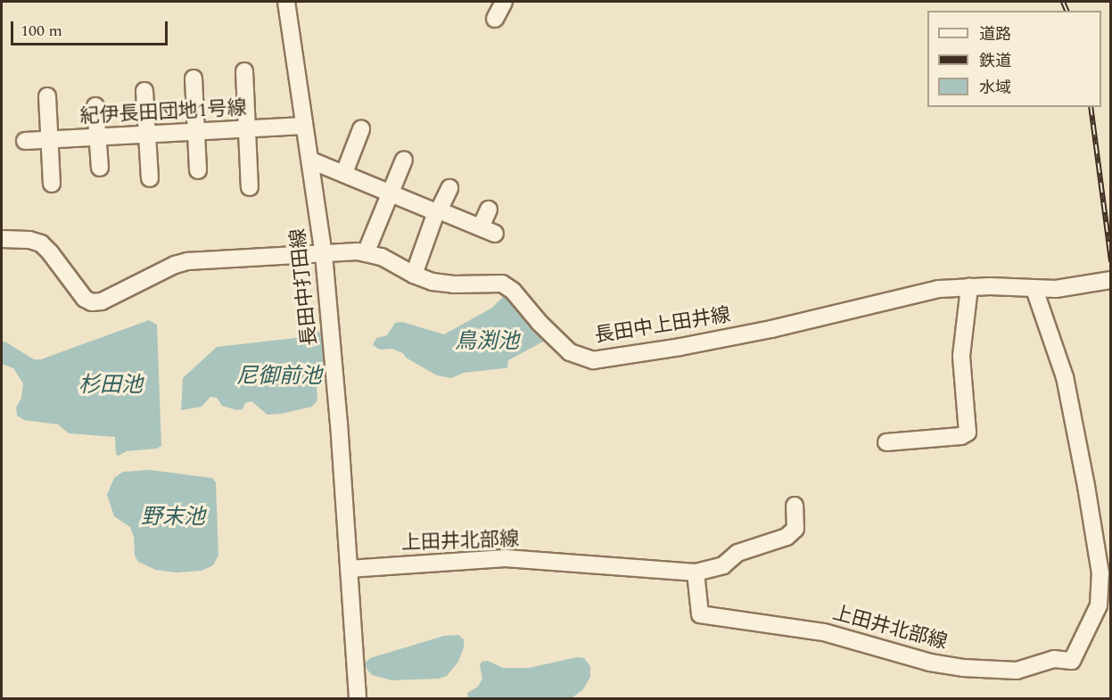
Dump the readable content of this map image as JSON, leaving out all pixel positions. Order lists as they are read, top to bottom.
{
  "streets": {
    "street": [
      "紀伊長田団地1号線",
      "長田中打田線",
      "長田中上田井線",
      "上田井北部線"
    ]
  },
  "crossings": [
    ["紀伊長田団地1号線", "長田中打田線"],
    ["長田中打田線", "長田中上田井線"],
    ["長田中打田線", "上田井北部線"],
    ["長田中上田井線", "上田井北部線"]
  ],
  "water": [
    "鳥渕池",
    "尼御前池",
    "杉田池",
    "野末池"
  ],
  "legend": ["道路", "鉄道", "水域"],
  "scale_bar": "100 m"
}
